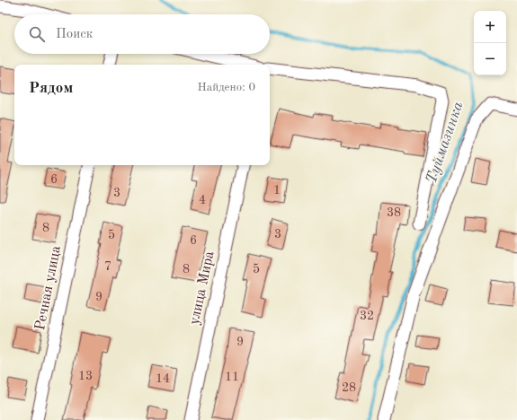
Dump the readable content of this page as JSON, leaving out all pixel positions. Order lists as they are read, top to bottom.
{
  "streets": {
    "street": ["Речная улица", "улица Мира"]
  },
  "water": ["Туймазинка"],
  "house_numbers": [
    "6",
    "1",
    "3",
    "4",
    "38",
    "8",
    "3",
    "5",
    "6",
    "7",
    "8",
    "5",
    "9",
    "32",
    "9",
    "13",
    "11",
    "14",
    "28"
  ],
  "page": {
    "map_buttons": ["+", "−"],
    "search": "Поиск",
    "heading": ["Рядом", "Найдено: 0"]
  }
}
